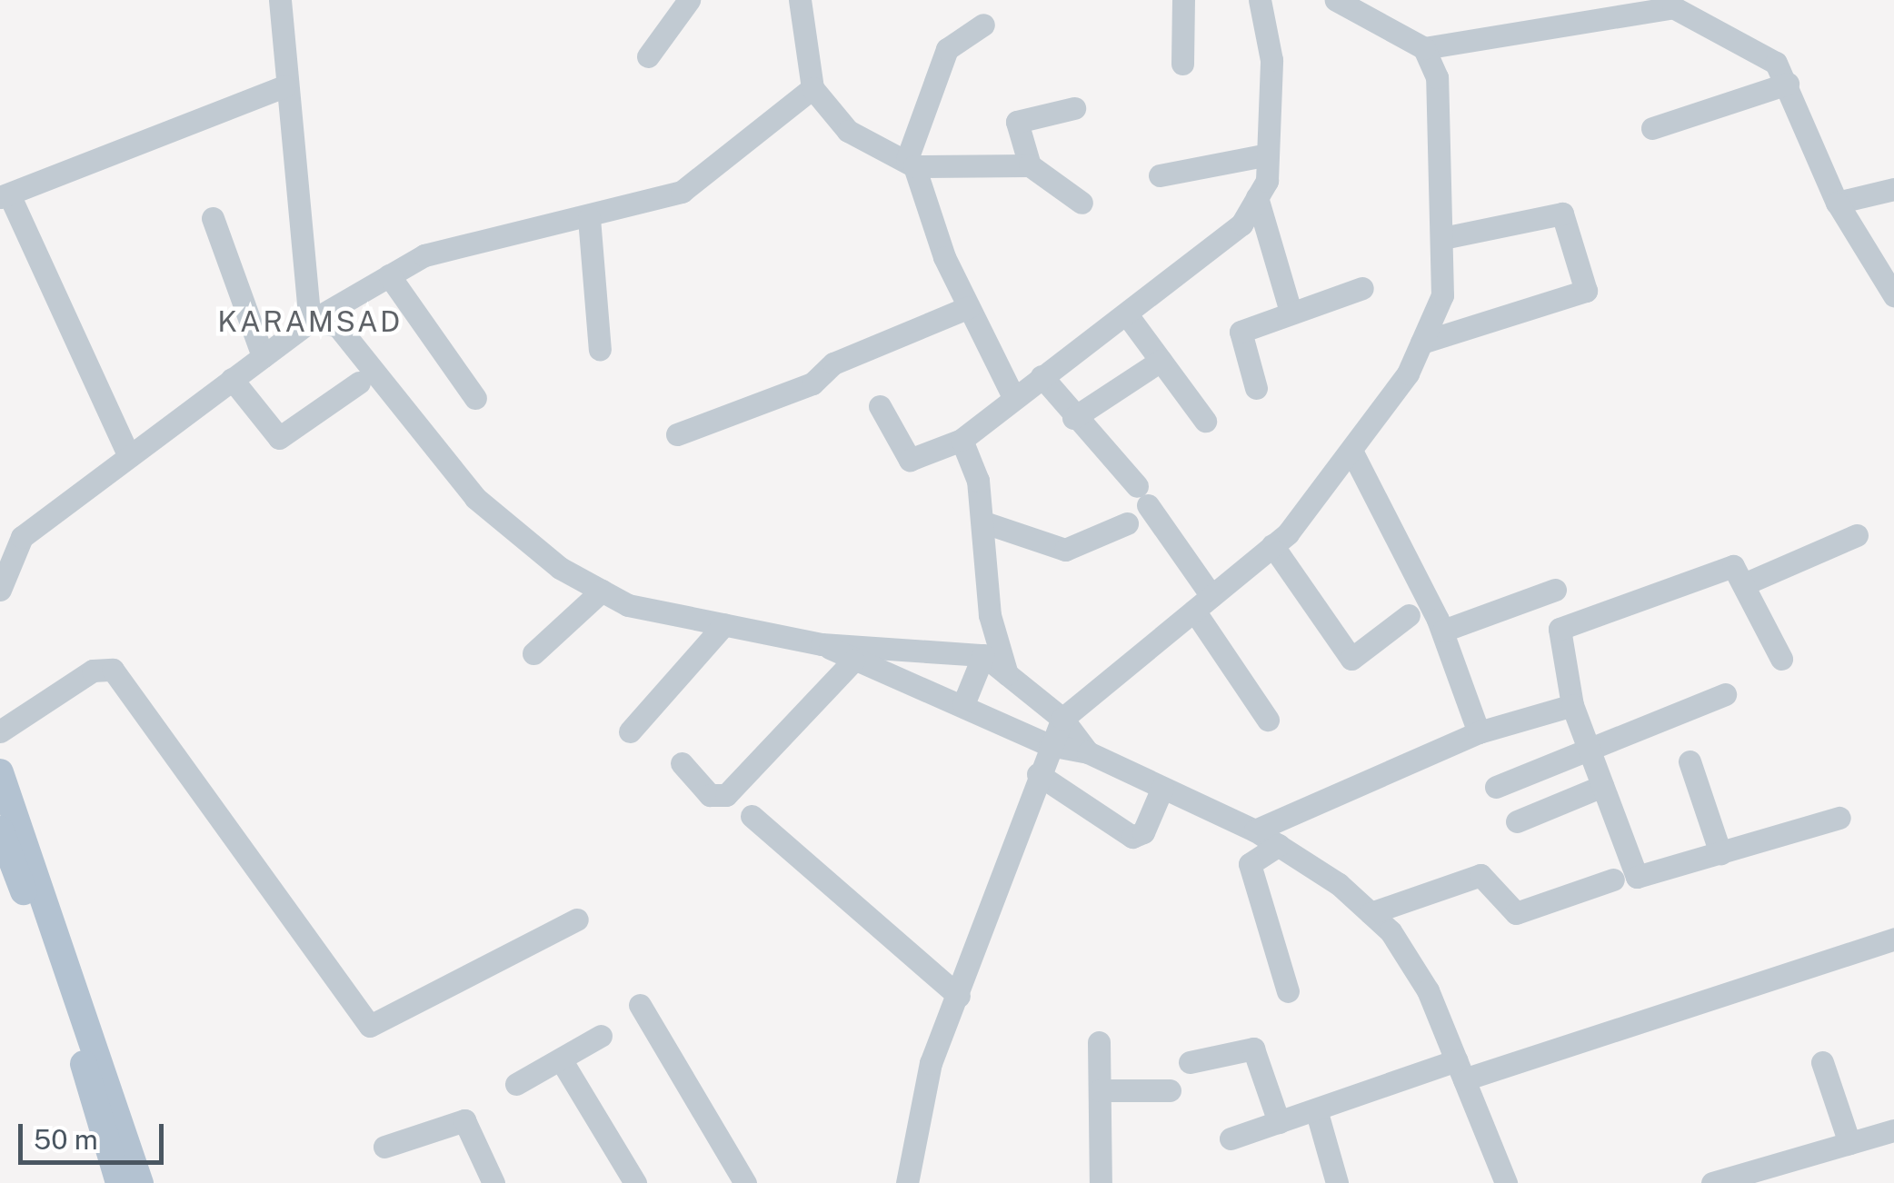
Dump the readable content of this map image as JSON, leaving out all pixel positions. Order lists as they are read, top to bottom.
{
  "districts": ["KARAMSAD"],
  "scale_bar": "50 m"
}
